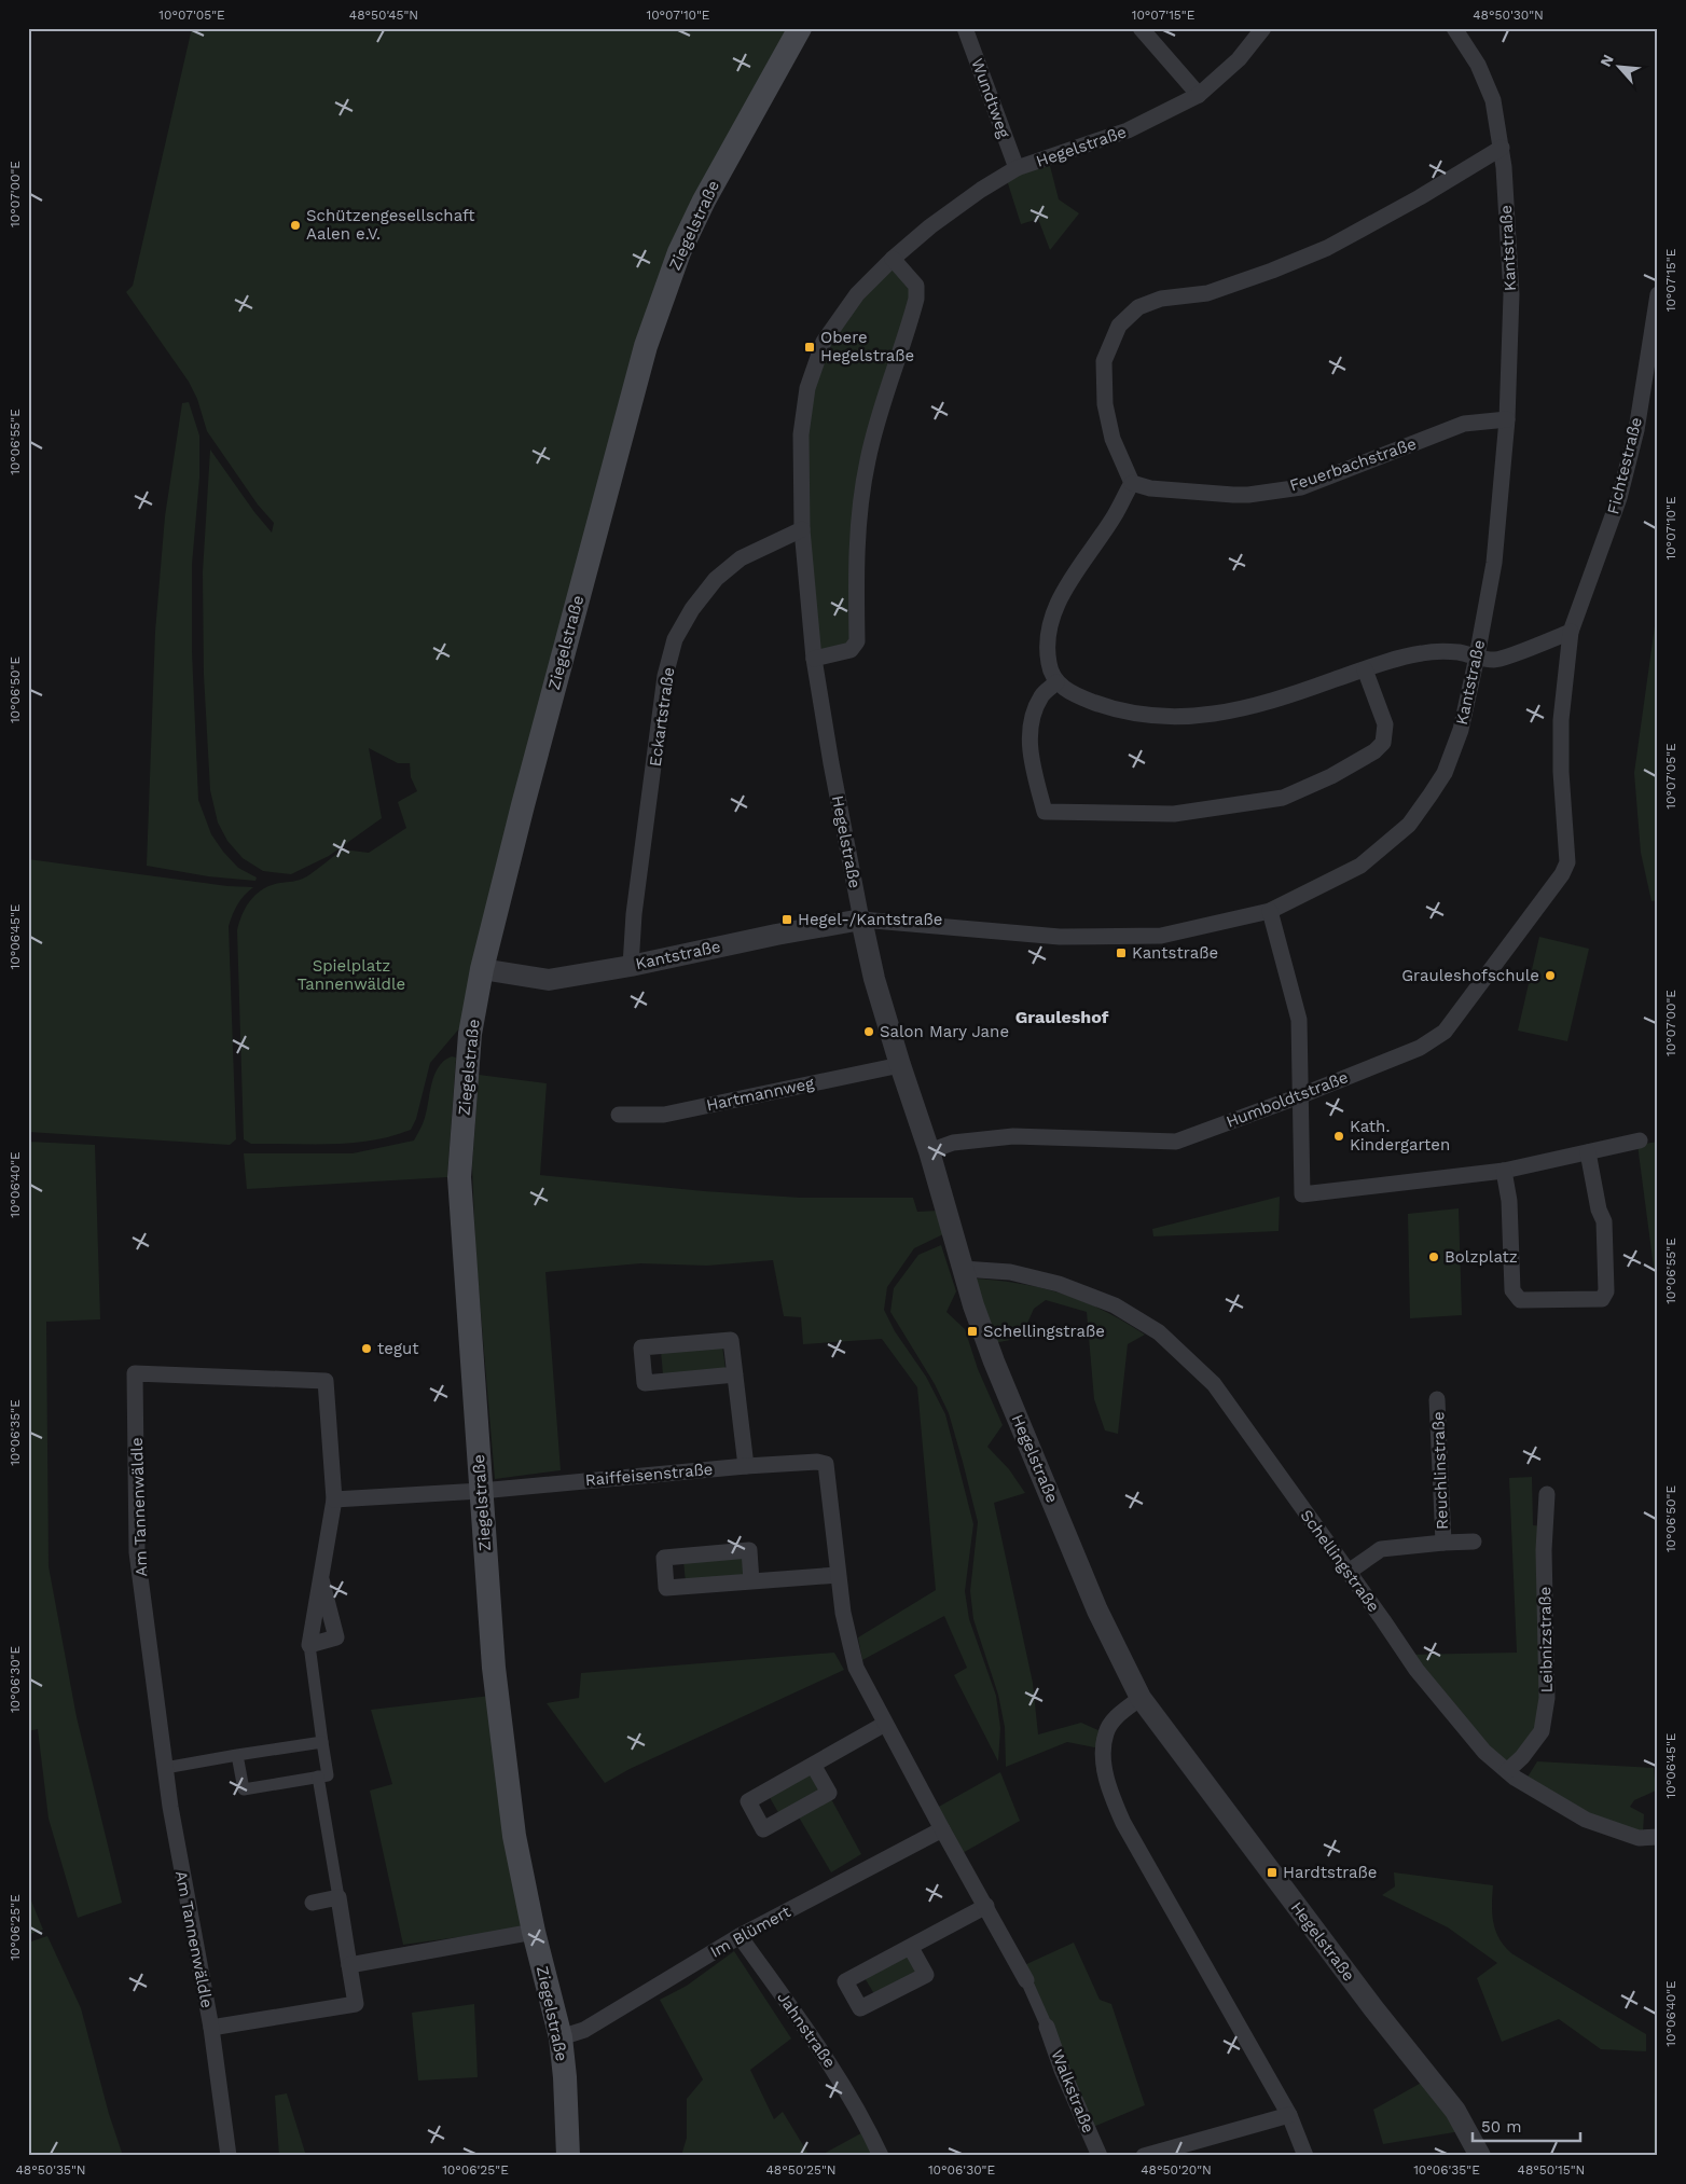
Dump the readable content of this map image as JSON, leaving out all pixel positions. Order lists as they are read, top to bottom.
{
  "streets": {
    "main road": ["Ziegelstraße"],
    "street": [
      "Wundtweg",
      "Hegelstraße",
      "Kantstraße",
      "Feuerbachstraße",
      "Fichtestraße",
      "Eckartstraße",
      "Hartmannweg",
      "Humboldtstraße",
      "Reuchlinstraße",
      "Raiffeisenstraße",
      "Am Tannenwäldle",
      "Schellingstraße",
      "Leibnizstraße",
      "Im Blümert",
      "Jahnstraße",
      "Walkstraße"
    ]
  },
  "crossings": [
    ["Wundtweg", "Hegelstraße"],
    ["Hegelstraße", "Kantstraße"],
    ["Hegelstraße", "Eckartstraße"],
    ["Hegelstraße", "Hartmannweg"],
    ["Hegelstraße", "Humboldtstraße"],
    ["Hegelstraße", "Schellingstraße"],
    ["Ziegelstraße", "Kantstraße"],
    ["Ziegelstraße", "Raiffeisenstraße"],
    ["Ziegelstraße", "Im Blümert"],
    ["Kantstraße", "Feuerbachstraße"],
    ["Kantstraße", "Eckartstraße"],
    ["Fichtestraße", "Humboldtstraße"],
    ["Reuchlinstraße", "Schellingstraße"],
    ["Schellingstraße", "Leibnizstraße"],
    ["Im Blümert", "Jahnstraße"]
  ],
  "districts": ["Grauleshof"],
  "parks": ["Spielplatz Tannenwäldle"],
  "places": {
    "other": [
      "Schützengesellschaft Aalen e.V.",
      "Grauleshofschule",
      "Salon Mary Jane",
      "Kath. Kindergarten",
      "Bolzplatz",
      "tegut"
    ],
    "transit": [
      "Obere Hegelstraße",
      "Hegel-/Kantstraße",
      "Kantstraße",
      "Schellingstraße",
      "Hardtstraße"
    ]
  },
  "scale_bar": "50 m",
  "north": "top left",
  "coordinates": [
    "10°07'05\"E",
    "48°50'45\"N",
    "10°07'10\"E",
    "10°07'15\"E",
    "48°50'30\"N",
    "10°07'00\"E",
    "10°06'55\"E",
    "10°06'50\"E",
    "10°06'45\"E",
    "10°06'40\"E",
    "10°06'35\"E",
    "10°06'30\"E",
    "10°06'25\"E",
    "48°50'35\"N",
    "48°50'25\"N",
    "48°50'20\"N",
    "48°50'15\"N"
  ]
}
